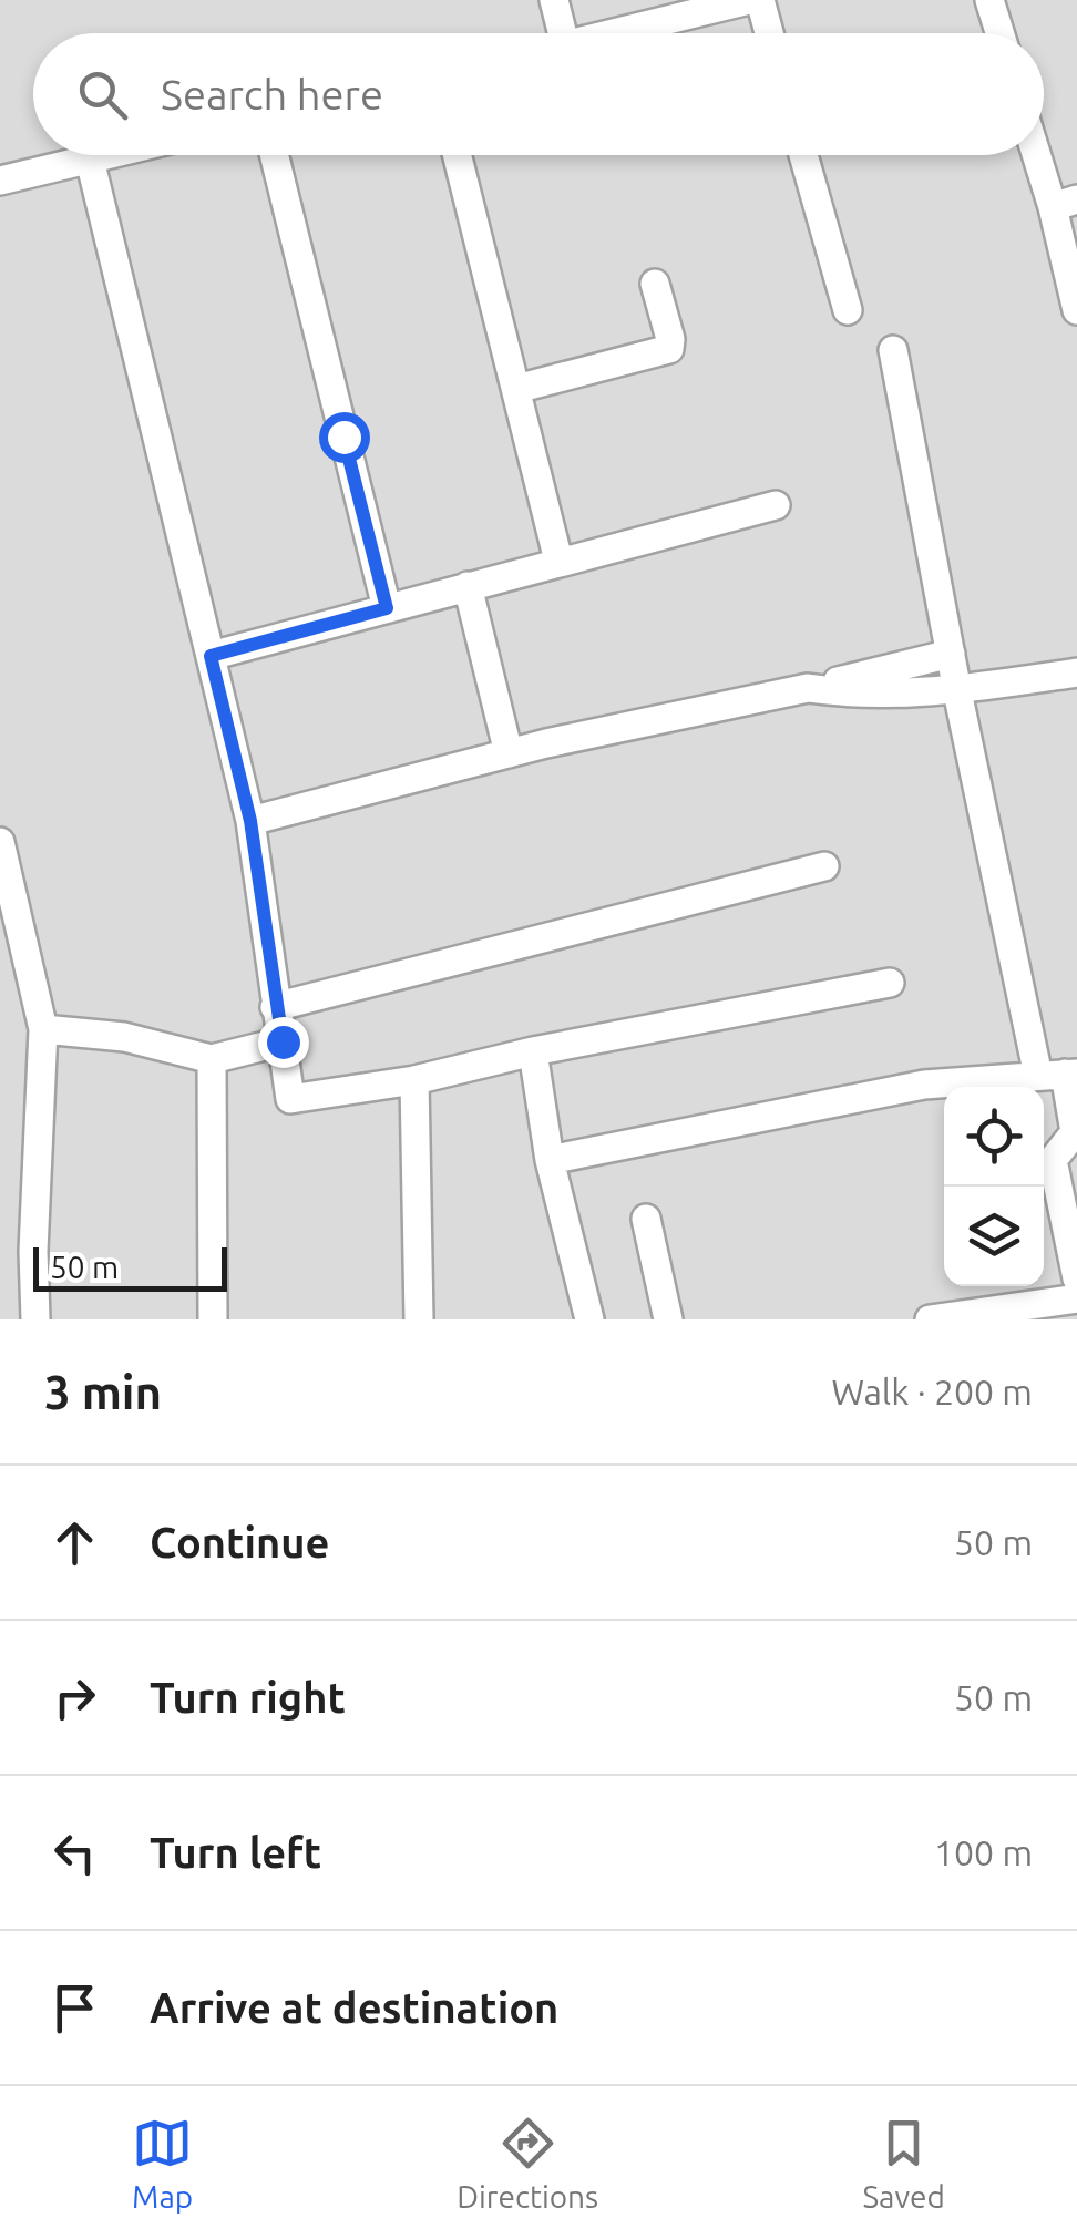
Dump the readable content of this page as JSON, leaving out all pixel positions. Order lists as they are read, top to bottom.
{
  "scale_bar": "50 m",
  "page": {
    "search": "Search here",
    "scale": "50 m",
    "heading": ["3 min", "Walk · 200 m"],
    "list": [
      ["Continue", "50 m"],
      ["Turn right", "50 m"],
      ["Turn left", "100 m"],
      "Arrive at destination"
    ],
    "nav": ["Map", "Directions", "Saved"]
  }
}
